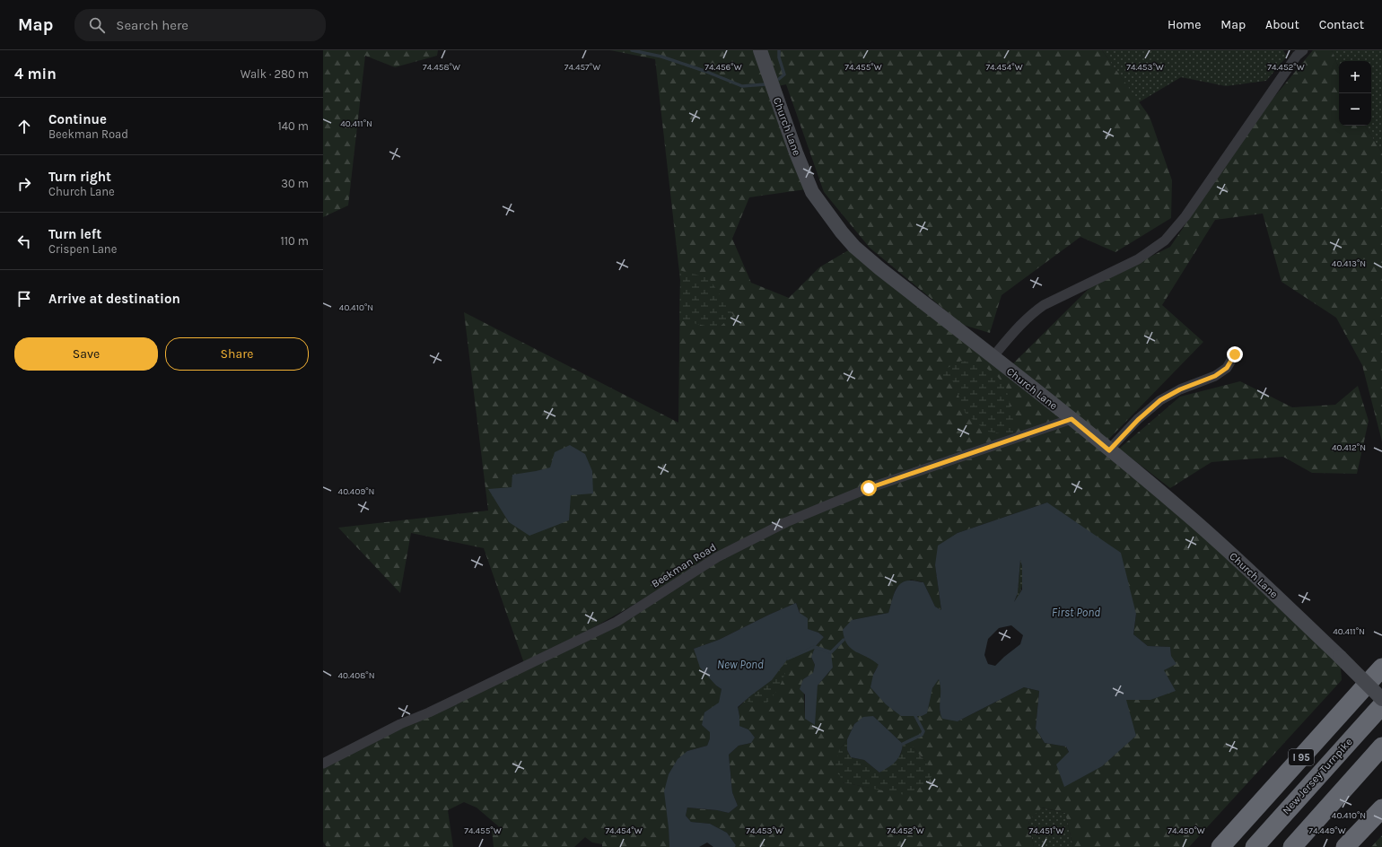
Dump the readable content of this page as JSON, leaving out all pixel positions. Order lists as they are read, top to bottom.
{
  "streets": {
    "highway": ["I 95", "New Jersey Turnpike"],
    "street": ["Church Lane", "Beekman Road"]
  },
  "crossings": [
    ["Church Lane", "Beekman Road"]
  ],
  "water": ["First Pond", "New Pond"],
  "page": {
    "header": "Map",
    "search": "Search here",
    "nav": [
      "Home",
      "Map",
      "About",
      "Contact"
    ],
    "heading": ["4 min", "Walk · 280 m"],
    "map_buttons": ["+", "−"],
    "list": [
      ["Continue", "Beekman Road", "140 m"],
      ["Turn right", "Church Lane", "30 m"],
      ["Turn left", "Crispen Lane", "110 m"],
      "Arrive at destination"
    ],
    "buttons": ["Save", "Share"]
  },
  "coordinates": [
    "74.458°W",
    "74.457°W",
    "74.456°W",
    "74.455°W",
    "74.454°W",
    "74.453°W",
    "74.452°W",
    "40.411°N",
    "40.413°N",
    "40.410°N",
    "40.412°N",
    "40.409°N",
    "40.408°N",
    "74.451°W",
    "74.450°W",
    "74.449°W"
  ]
}
